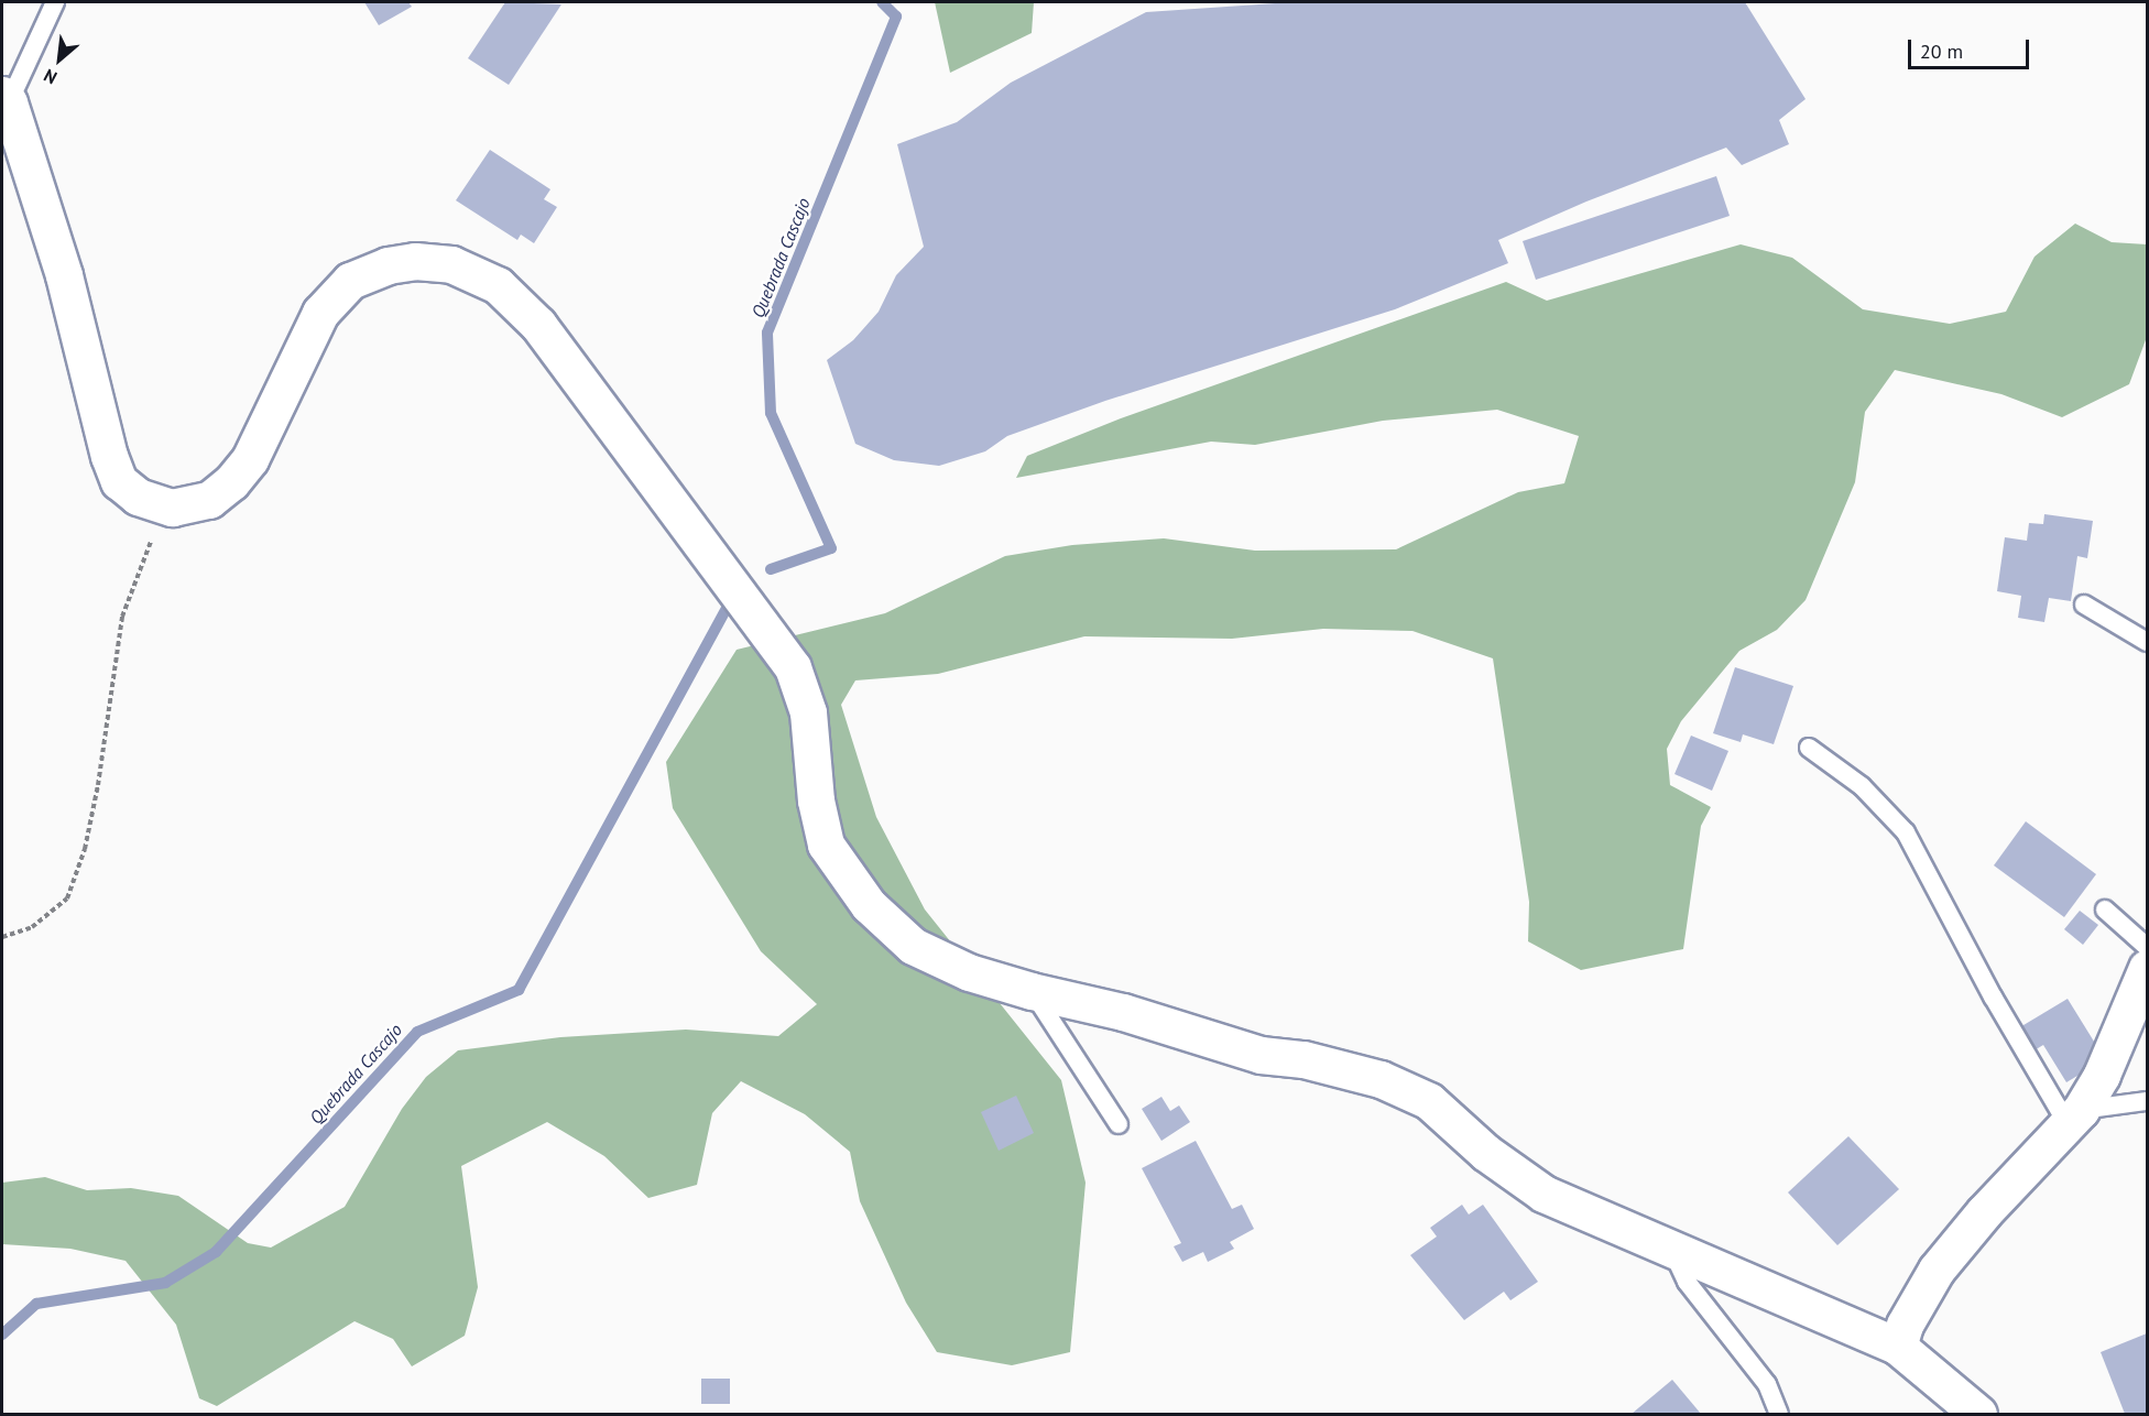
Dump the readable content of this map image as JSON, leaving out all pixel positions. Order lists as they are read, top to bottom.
{
  "water": ["Quebrada Cascajo"],
  "scale_bar": "20 m",
  "north": "bottom left"
}
